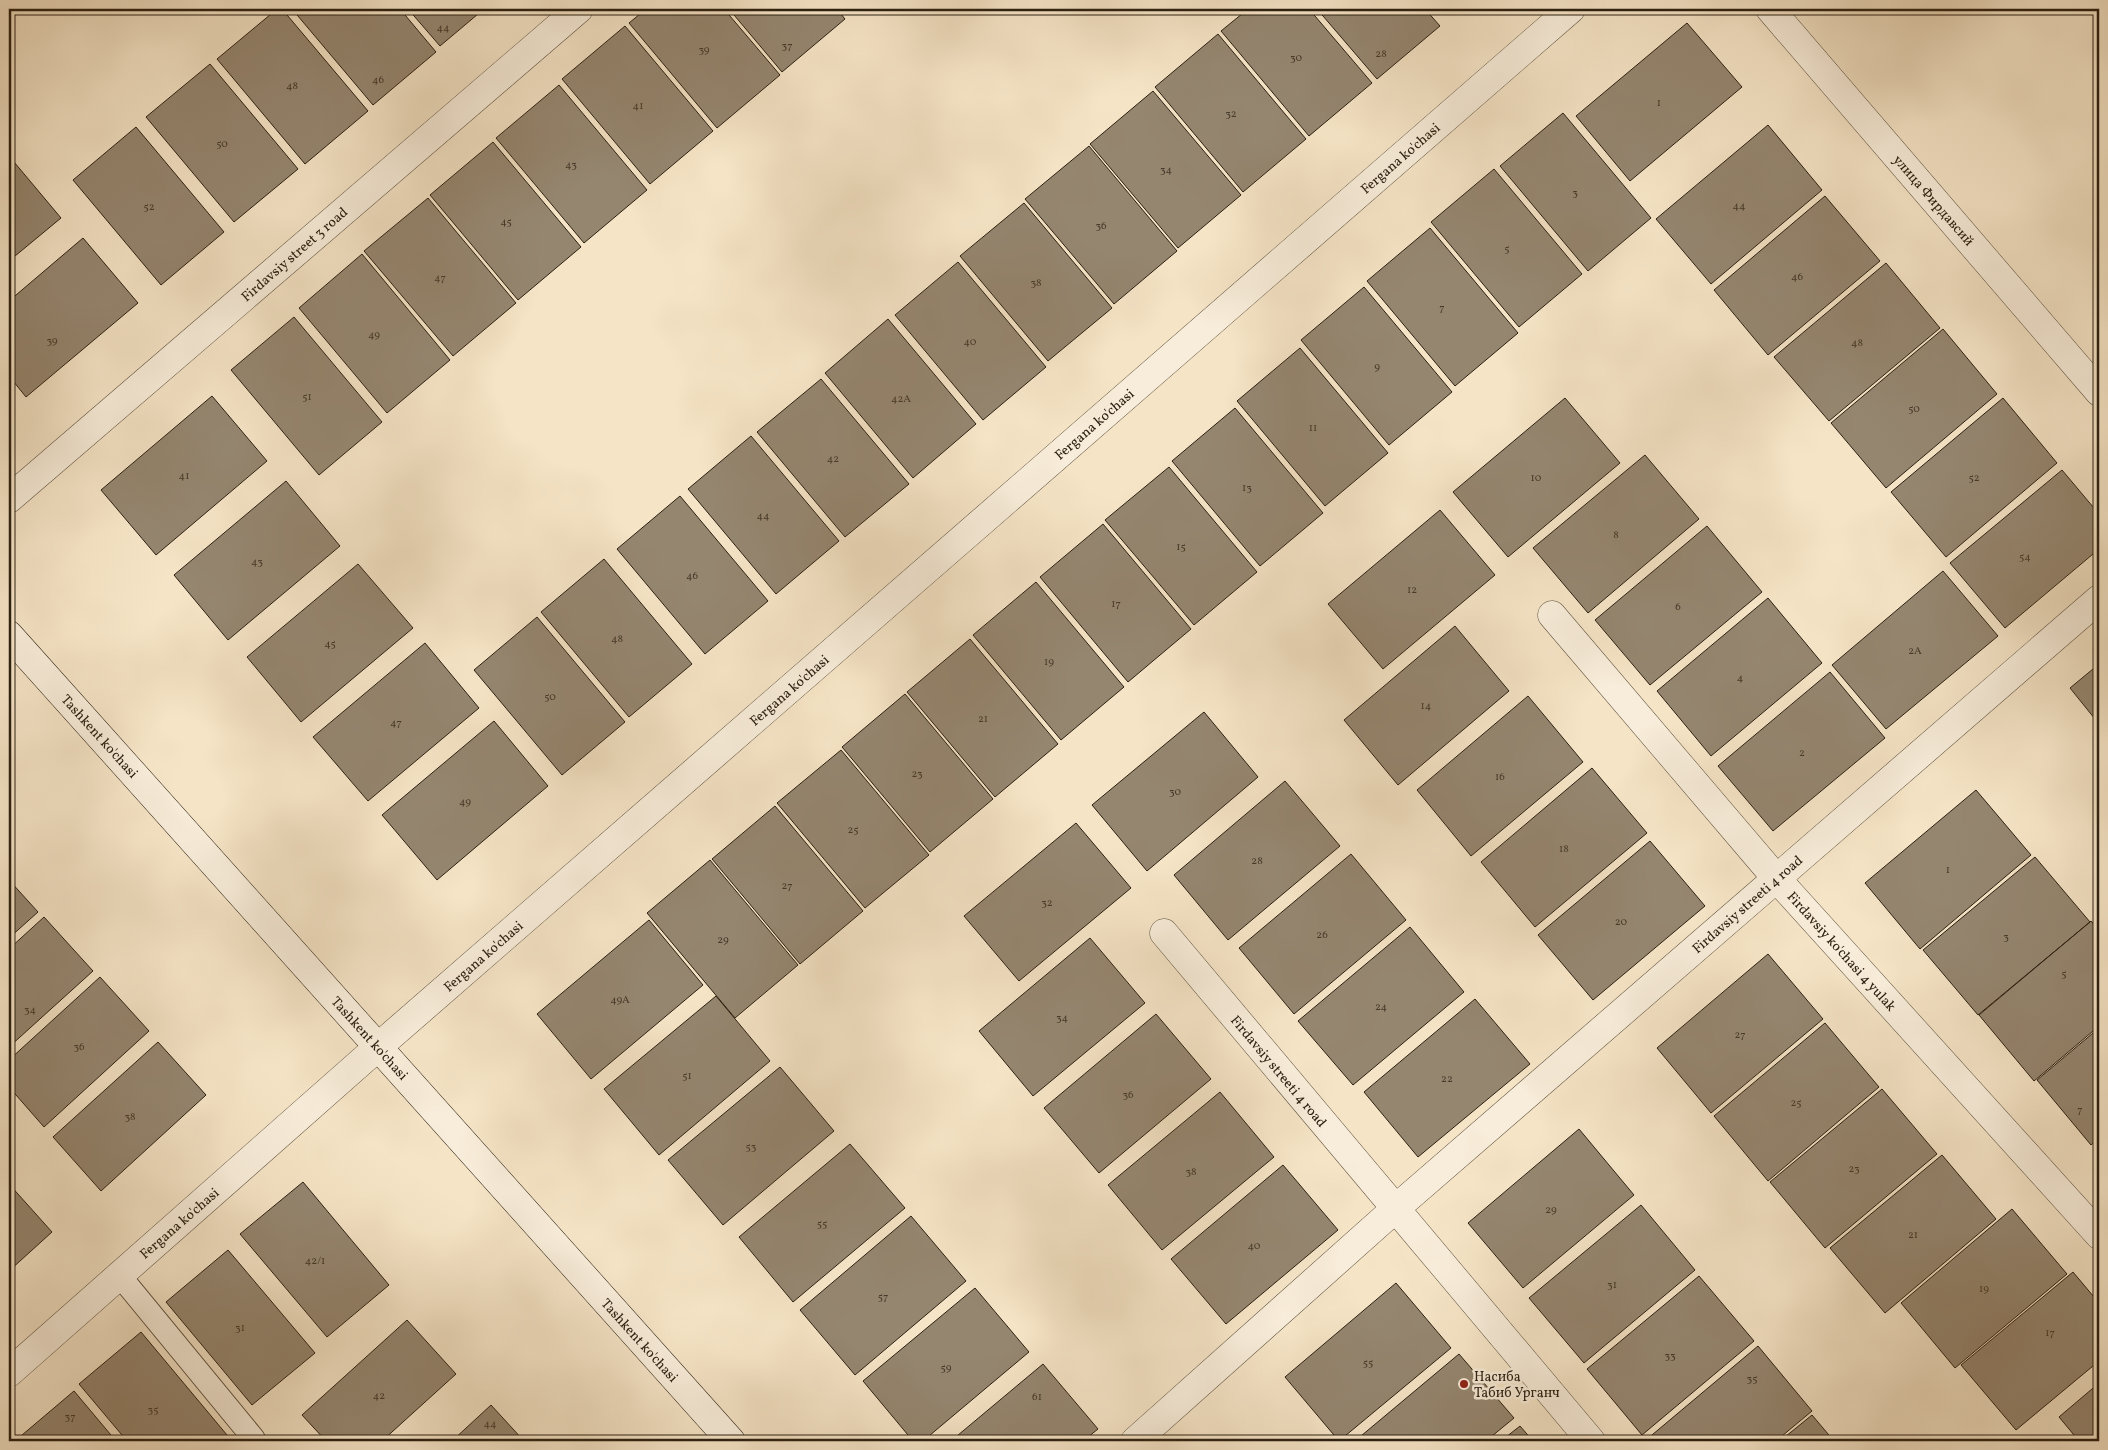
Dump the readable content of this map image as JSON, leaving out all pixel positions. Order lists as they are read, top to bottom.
{
  "streets": {
    "street": [
      "Fergana ko'chasi",
      "улица Фирдавсий",
      "Firdavsiy street 3 road",
      "Tashkent ko'chasi",
      "Firdavsiy streeti 4 road",
      "Firdavsiy ko'chasi 4 yulak"
    ]
  },
  "crossings": [
    ["Fergana ko'chasi", "Tashkent ko'chasi"],
    ["Firdavsiy streeti 4 road", "Firdavsiy ko'chasi 4 yulak"]
  ],
  "places": ["Насиба Табиб Урганч"],
  "house_numbers": [
    "44",
    "37",
    "39",
    "28",
    "30",
    "46",
    "48",
    "1",
    "41",
    "32",
    "50",
    "43",
    "34",
    "3",
    "44",
    "52",
    "45",
    "36",
    "5",
    "46",
    "47",
    "38",
    "7",
    "49",
    "39",
    "40",
    "48",
    "9",
    "51",
    "42А",
    "50",
    "11",
    "42",
    "41",
    "10",
    "52",
    "13",
    "44",
    "8",
    "15",
    "54",
    "43",
    "46",
    "12",
    "17",
    "6",
    "48",
    "45",
    "2А",
    "19",
    "4",
    "50",
    "14",
    "21",
    "47",
    "2",
    "23",
    "16",
    "30",
    "49",
    "25",
    "18",
    "28",
    "1",
    "27",
    "32",
    "20",
    "26",
    "3",
    "29",
    "5",
    "49А",
    "24",
    "34",
    "34",
    "27",
    "36",
    "51",
    "22",
    "36",
    "25",
    "7",
    "38",
    "53",
    "23",
    "38",
    "29",
    "55",
    "21",
    "40",
    "42/1",
    "31",
    "19",
    "57",
    "31",
    "17",
    "33",
    "55",
    "59",
    "35",
    "42",
    "61",
    "35",
    "37",
    "44"
  ]
}
